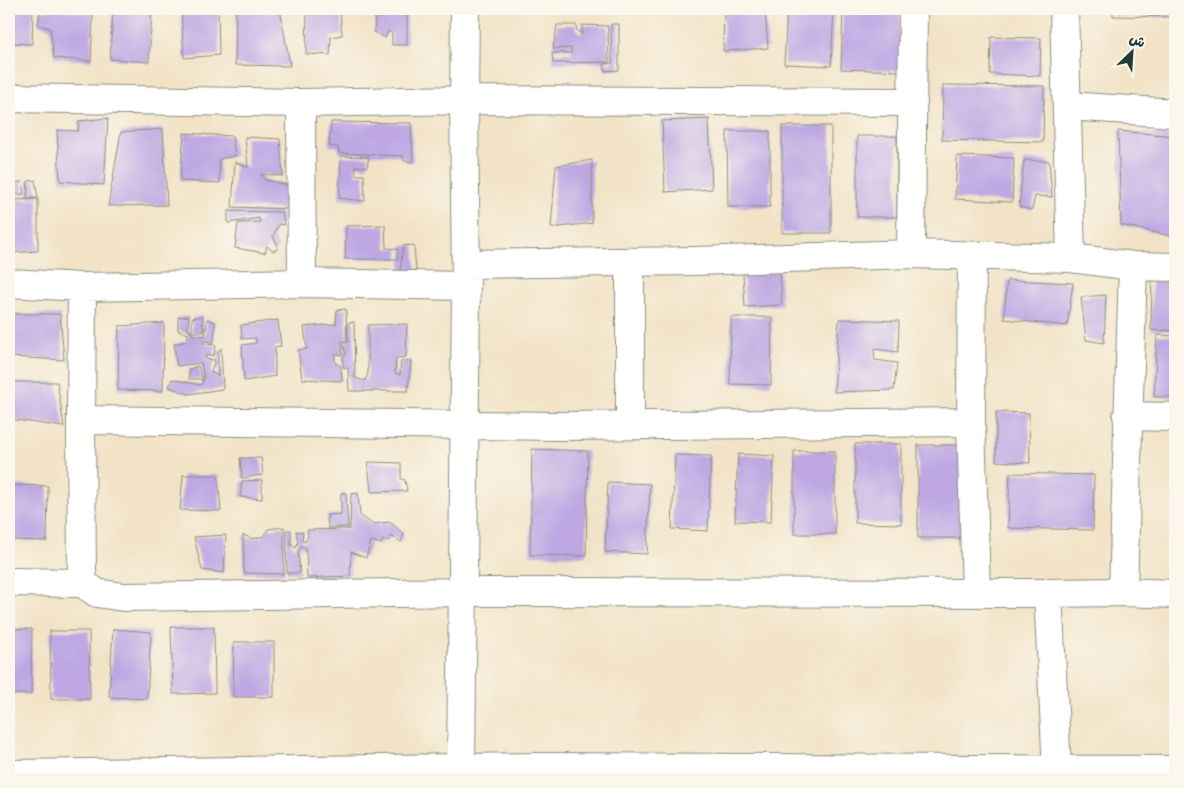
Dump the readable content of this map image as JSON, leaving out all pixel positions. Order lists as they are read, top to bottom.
{
  "north": "top right"
}
